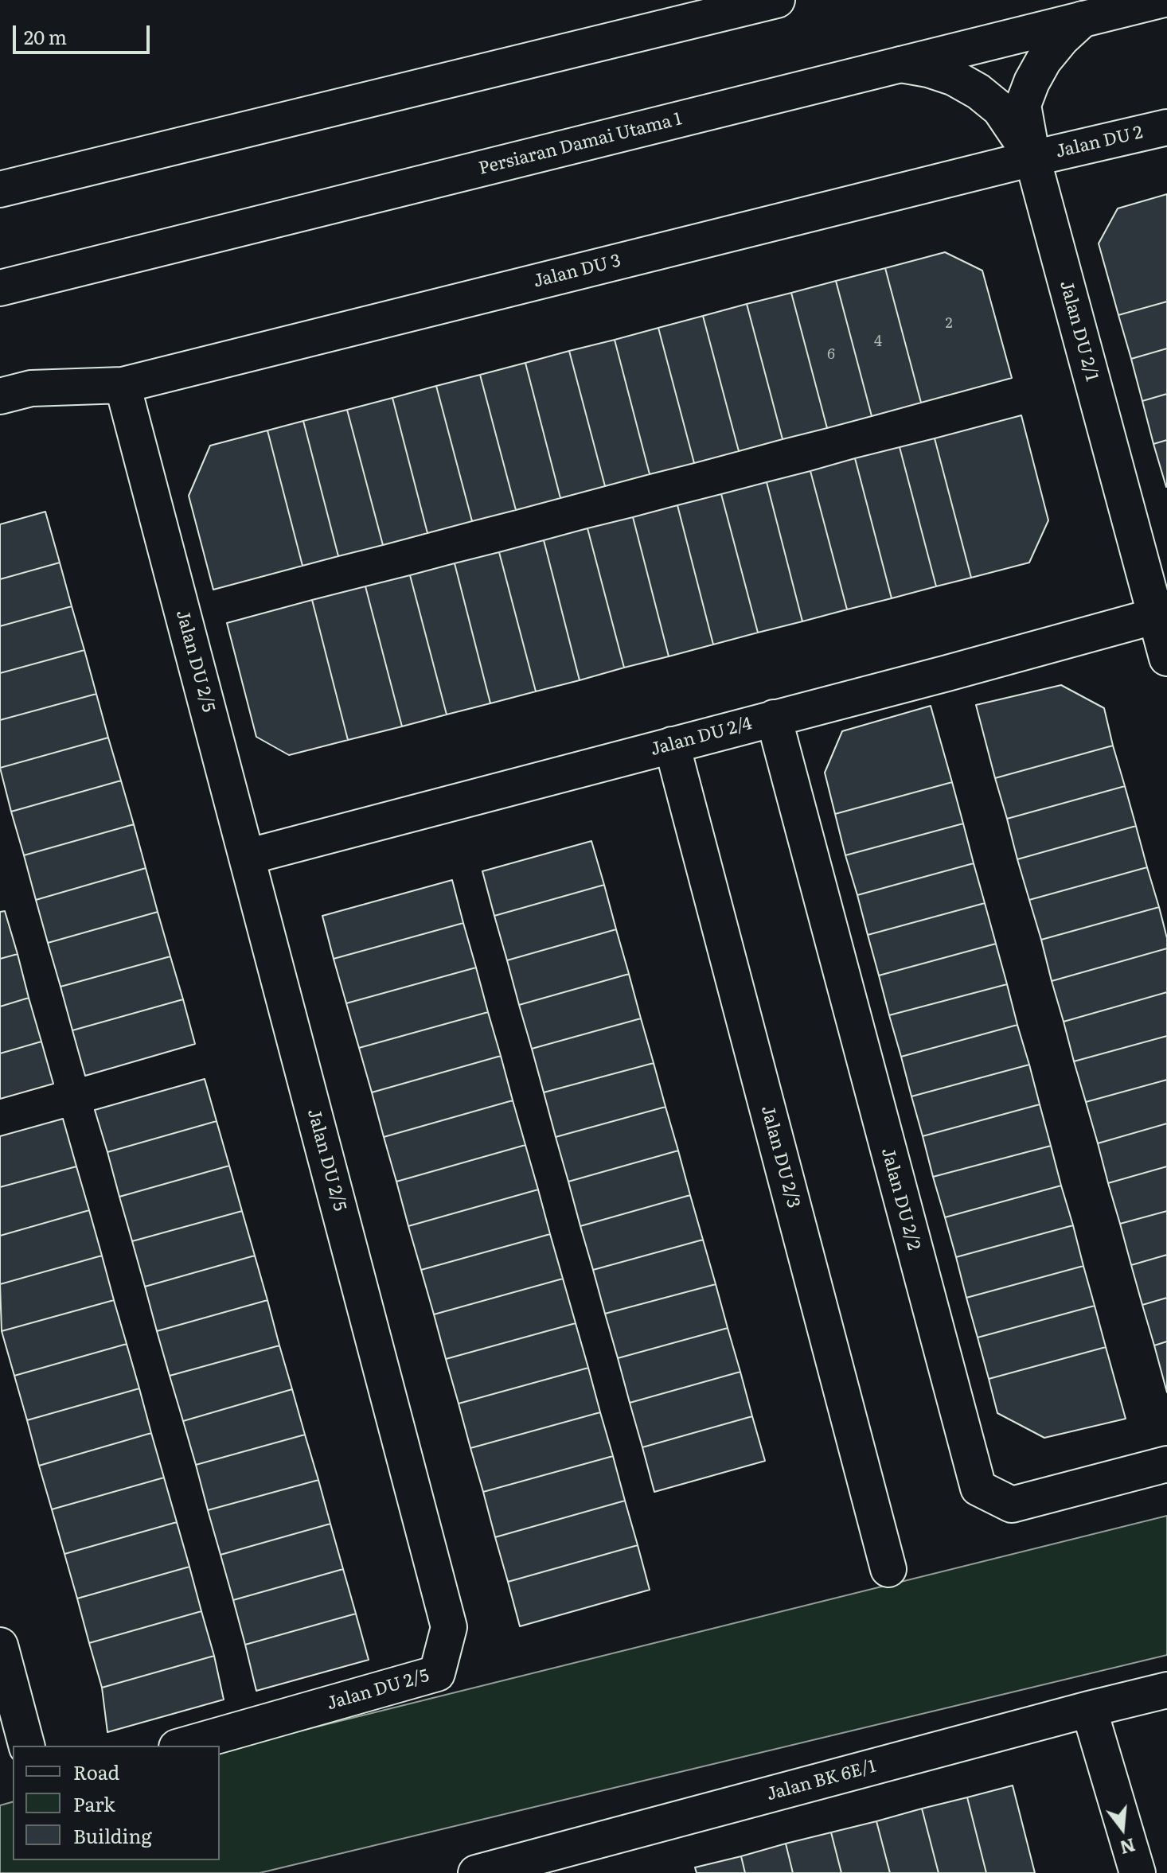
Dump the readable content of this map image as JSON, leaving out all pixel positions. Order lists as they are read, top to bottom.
{
  "streets": {
    "street": [
      "Jalan DU 2",
      "Persiaran Damai Utama 1",
      "Jalan DU 3",
      "Jalan DU 2/1",
      "Jalan DU 2/5",
      "Jalan DU 2/4",
      "Jalan DU 2/3",
      "Jalan DU 2/2",
      "Jalan BK 6E/1"
    ]
  },
  "crossings": [
    ["Jalan DU 2", "Jalan DU 3"],
    ["Jalan DU 2", "Jalan DU 2/1"],
    ["Persiaran Damai Utama 1", "Jalan DU 2/1"],
    ["Jalan DU 3", "Jalan DU 2/1"],
    ["Jalan DU 3", "Jalan DU 2/5"],
    ["Jalan DU 2/1", "Jalan DU 2/4"],
    ["Jalan DU 2/5", "Jalan DU 2/4"],
    ["Jalan DU 2/4", "Jalan DU 2/3"],
    ["Jalan DU 2/4", "Jalan DU 2/2"]
  ],
  "house_numbers": ["2", "4", "6"],
  "legend": ["Road", "Park", "Building"],
  "scale_bar": "20 m",
  "north": "bottom"
}
